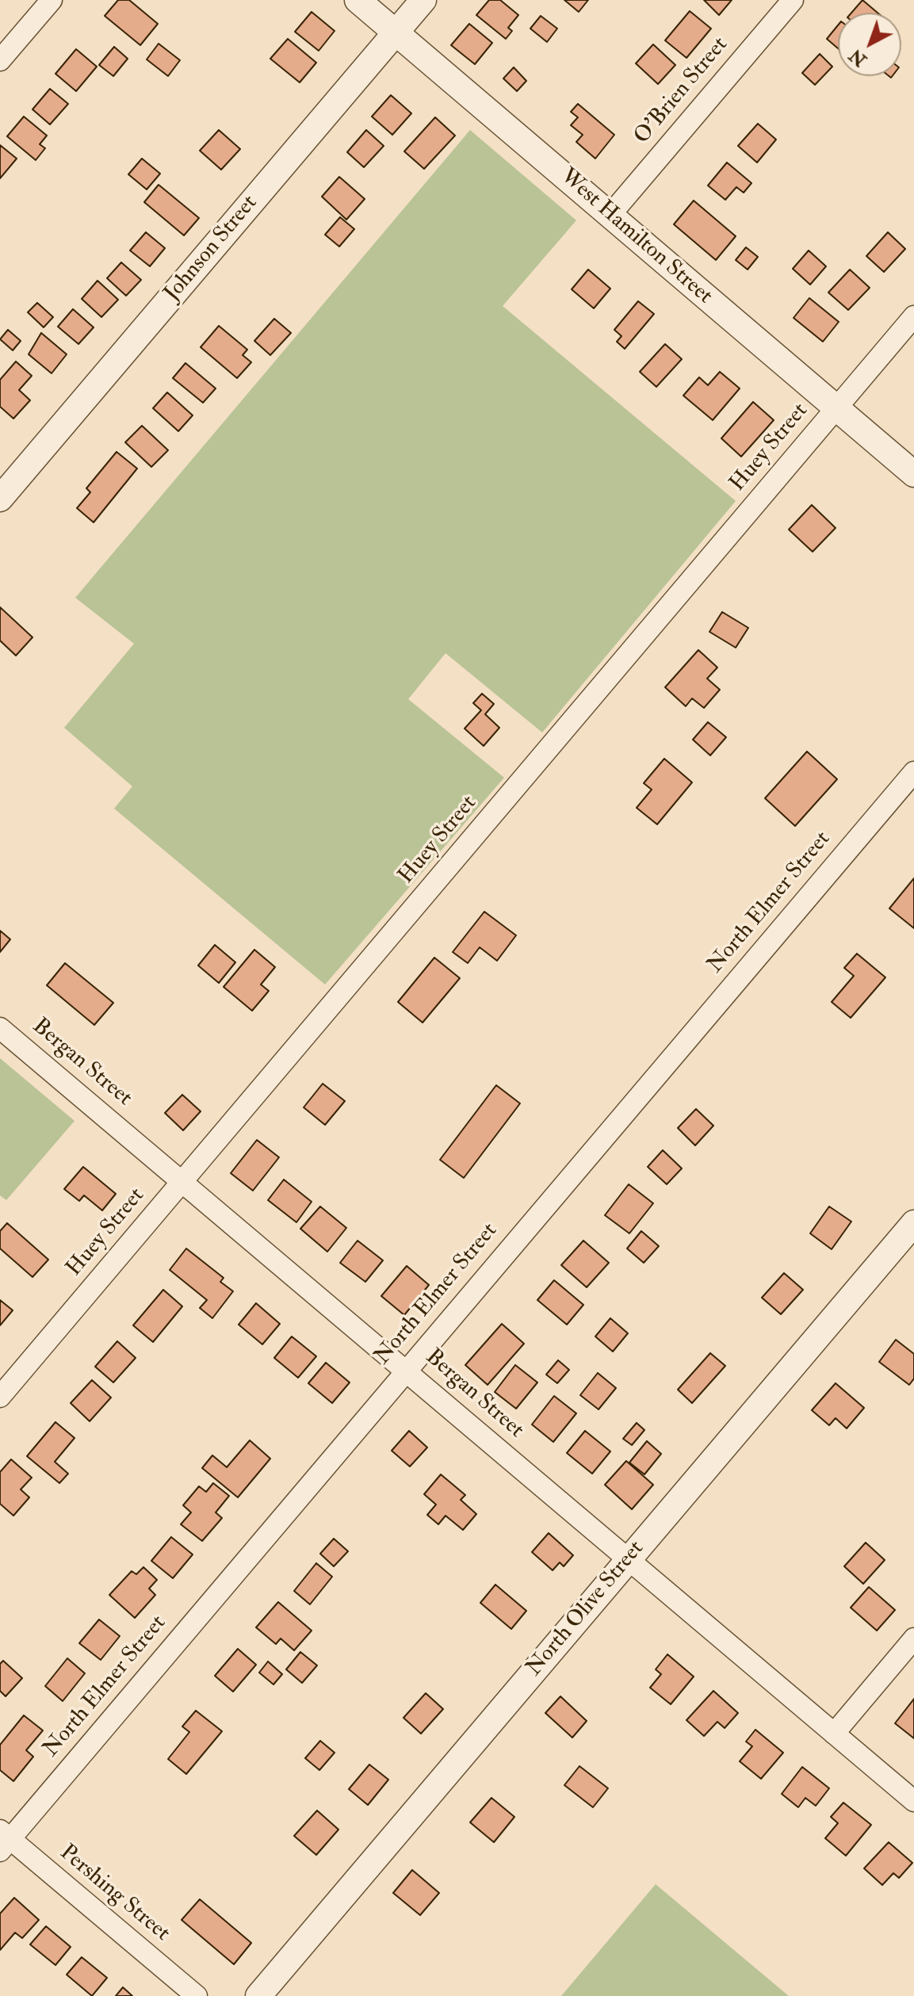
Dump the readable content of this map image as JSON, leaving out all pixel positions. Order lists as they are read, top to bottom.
{
  "streets": {
    "street": [
      "O'Brien Street",
      "West Hamilton Street",
      "Johnson Street",
      "Huey Street",
      "North Elmer Street",
      "Bergan Street",
      "North Olive Street",
      "Pershing Street"
    ]
  },
  "crossings": [
    ["O'Brien Street", "West Hamilton Street"],
    ["West Hamilton Street", "Johnson Street"],
    ["West Hamilton Street", "Huey Street"],
    ["Huey Street", "Bergan Street"],
    ["North Elmer Street", "Bergan Street"],
    ["North Elmer Street", "Pershing Street"],
    ["Bergan Street", "North Olive Street"]
  ],
  "north": "bottom left"
}
